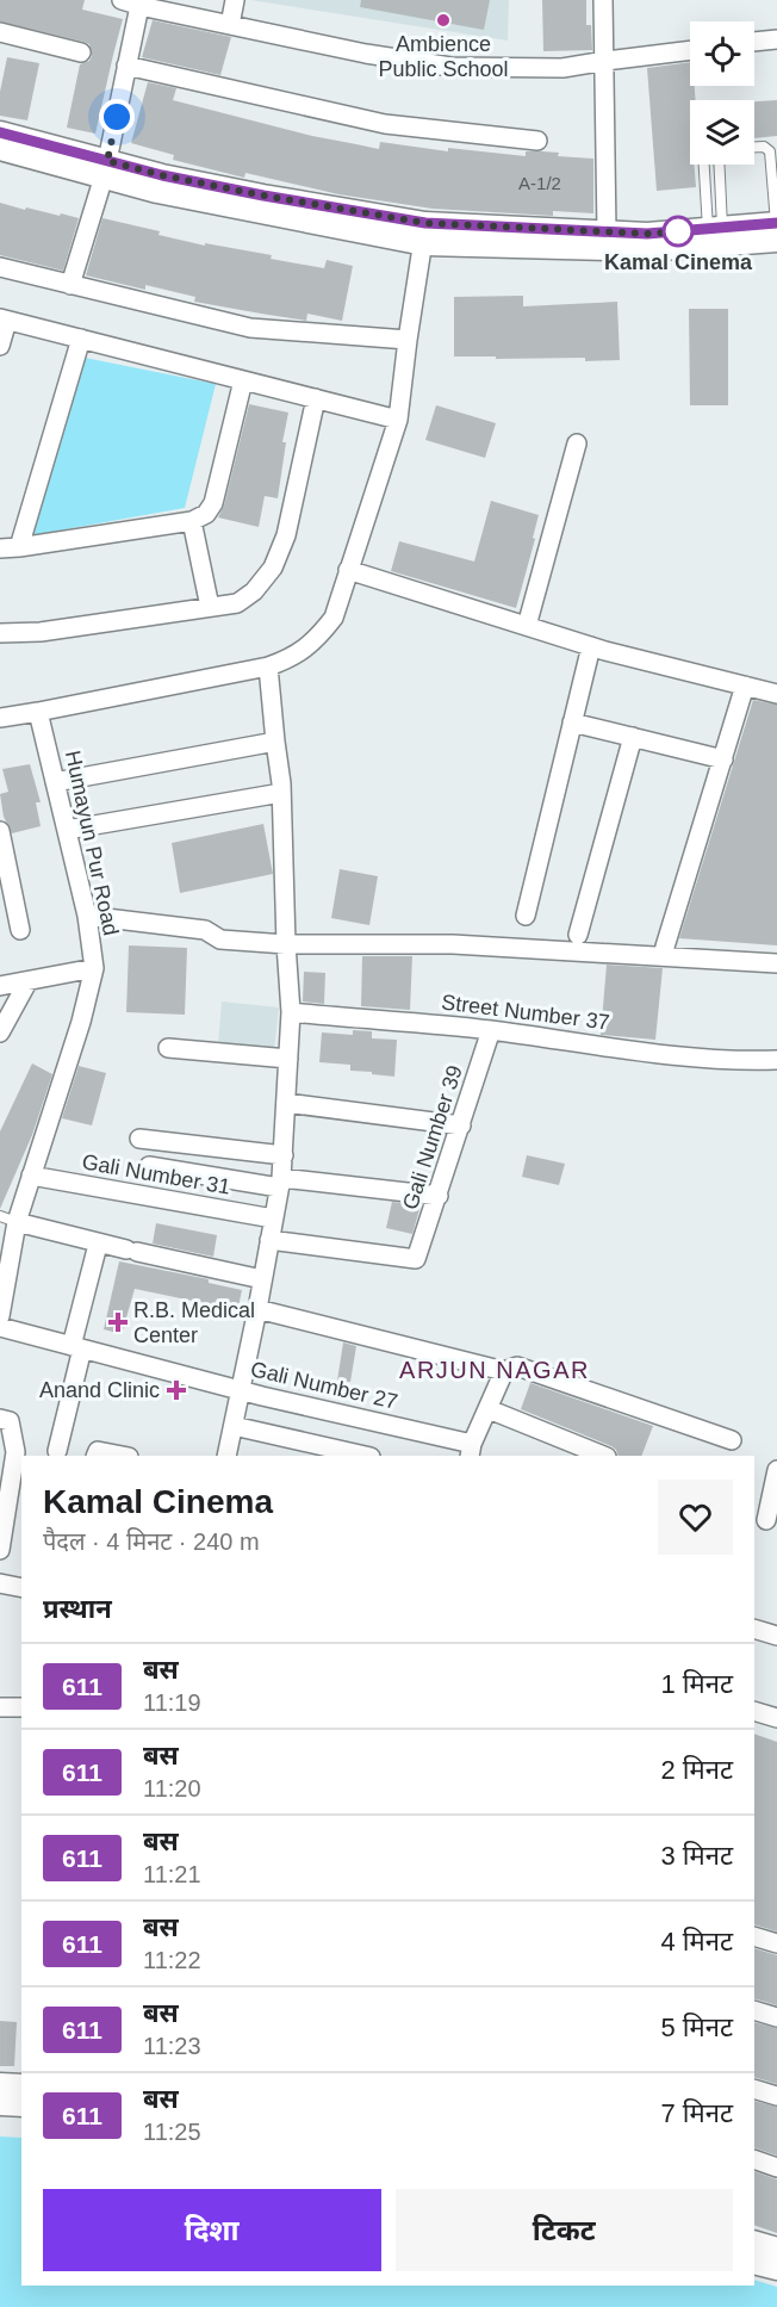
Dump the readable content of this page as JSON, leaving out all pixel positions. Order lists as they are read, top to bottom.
{
  "streets": {
    "street": [
      "Humayun Pur Road",
      "Street Number 37",
      "Gali Number 39",
      "Gali Number 31",
      "Gali Number 27"
    ]
  },
  "crossings": [
    ["Humayun Pur Road", "Gali Number 31"],
    ["Street Number 37", "Gali Number 39"]
  ],
  "districts": ["ARJUN NAGAR"],
  "places": {
    "other": ["Ambience Public School", "Kamal Cinema"],
    "health": ["R.B. Medical Center", "Anand Clinic"]
  },
  "lines": ["bus line 611"],
  "house_numbers": ["A-1/2"],
  "page": {
    "heading": [
      ["Kamal Cinema", "पैदल · 4 मिनट · 240 m"],
      "प्रस्थान"
    ],
    "list": [
      {
        "mark": "611",
        "name": "बस",
        "note": "11:19",
        "value": "1 मिनट"
      },
      {
        "mark": "611",
        "name": "बस",
        "note": "11:20",
        "value": "2 मिनट"
      },
      {
        "mark": "611",
        "name": "बस",
        "note": "11:21",
        "value": "3 मिनट"
      },
      {
        "mark": "611",
        "name": "बस",
        "note": "11:22",
        "value": "4 मिनट"
      },
      {
        "mark": "611",
        "name": "बस",
        "note": "11:23",
        "value": "5 मिनट"
      },
      {
        "mark": "611",
        "name": "बस",
        "note": "11:25",
        "value": "7 मिनट"
      }
    ],
    "buttons": ["दिशा", "टिकट"]
  }
}
